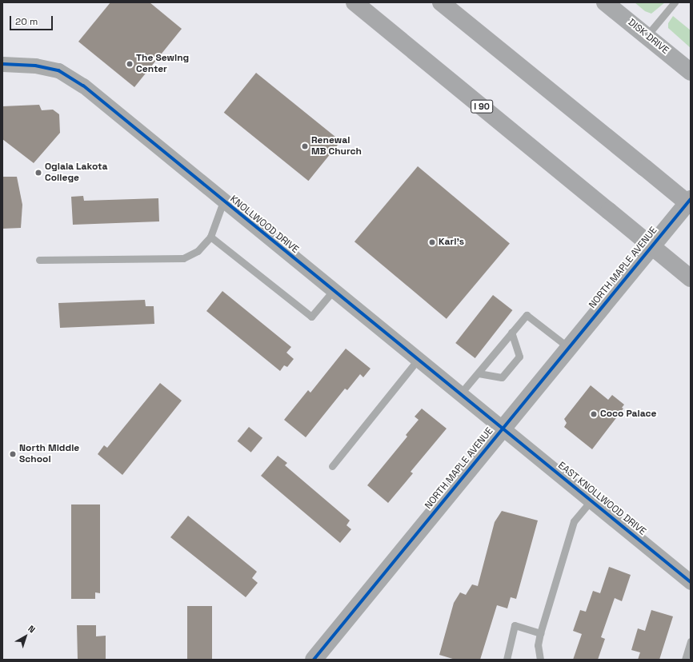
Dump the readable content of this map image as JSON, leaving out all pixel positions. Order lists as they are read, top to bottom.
{
  "streets": {
    "highway": ["I 90"],
    "street": [
      "DISK DRIVE",
      "KNOLLWOOD DRIVE",
      "NORTH MAPLE AVENUE",
      "EAST KNOLLWOOD DRIVE"
    ]
  },
  "crossings": [
    ["KNOLLWOOD DRIVE", "NORTH MAPLE AVENUE"],
    ["KNOLLWOOD DRIVE", "EAST KNOLLWOOD DRIVE"],
    ["NORTH MAPLE AVENUE", "EAST KNOLLWOOD DRIVE"]
  ],
  "places": [
    "The Sewing Center",
    "Renewal MB Church",
    "Oglala Lakota College",
    "Karl's",
    "Coco Palace",
    "North Middle School"
  ],
  "scale_bar": "20 m",
  "north": "top right"
}
